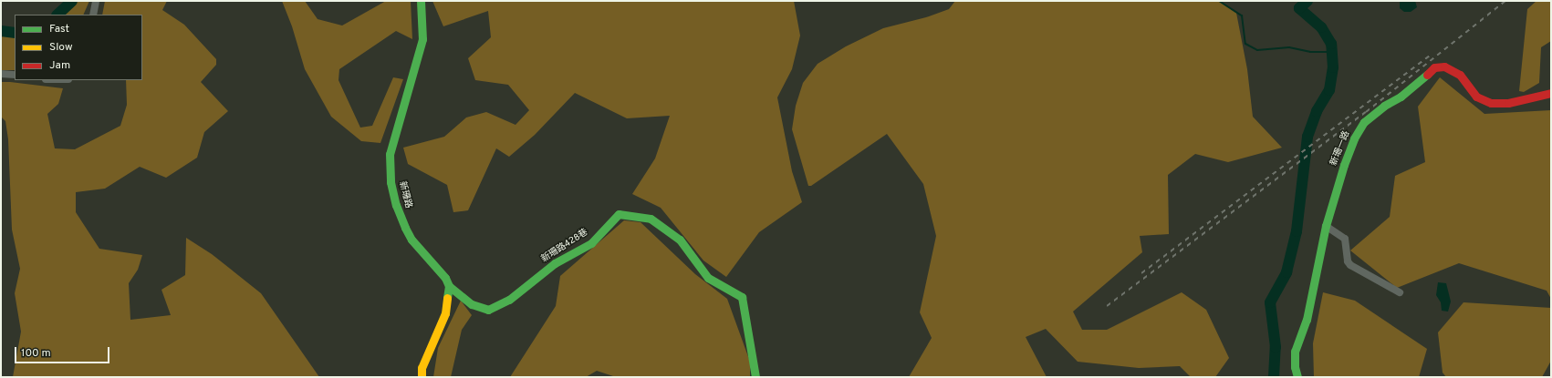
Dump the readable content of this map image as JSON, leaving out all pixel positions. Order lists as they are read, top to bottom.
{
  "streets": {
    "street": ["新珊一路", "新珊路", "新珊路428巷"]
  },
  "crossings": [
    ["新珊路", "新珊路428巷"]
  ],
  "legend": ["Fast", "Slow", "Jam"],
  "scale_bar": "100 m"
}
